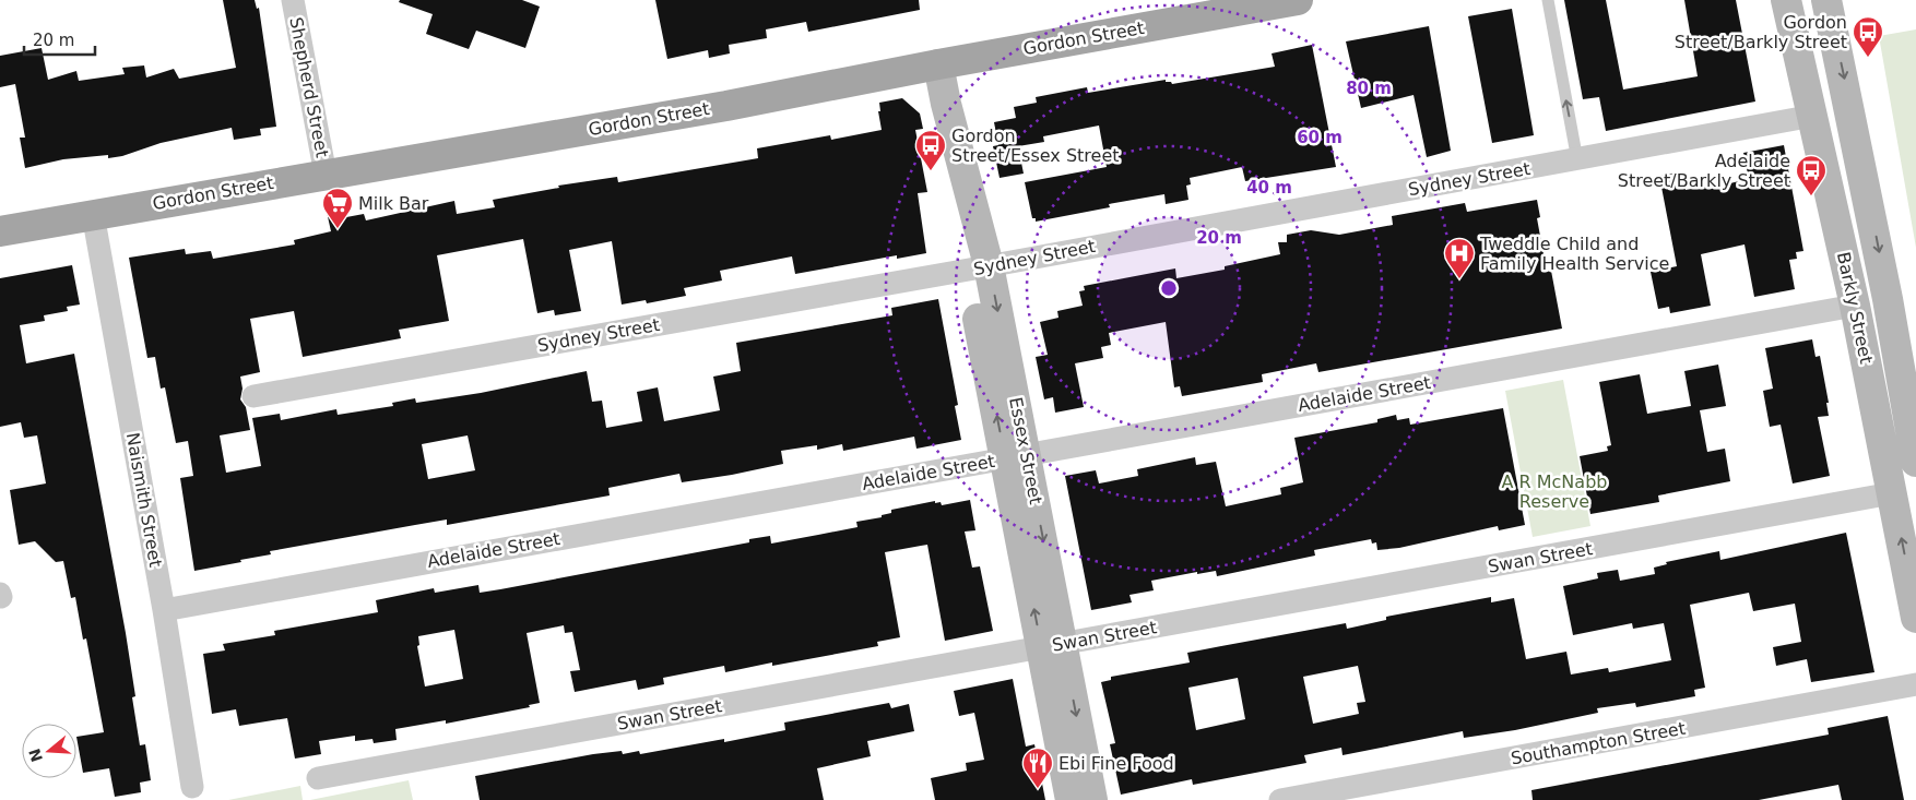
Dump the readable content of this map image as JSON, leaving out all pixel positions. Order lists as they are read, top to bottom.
{
  "streets": {
    "main road": ["Gordon Street"],
    "street": [
      "Shepherd Street",
      "Sydney Street",
      "Barkly Street",
      "Adelaide Street",
      "Essex Street",
      "Naismith Street",
      "Swan Street",
      "Southampton Street"
    ]
  },
  "crossings": [
    ["Gordon Street", "Shepherd Street"],
    ["Gordon Street", "Essex Street"],
    ["Gordon Street", "Naismith Street"],
    ["Sydney Street", "Barkly Street"],
    ["Sydney Street", "Essex Street"],
    ["Barkly Street", "Adelaide Street"],
    ["Barkly Street", "Swan Street"],
    ["Adelaide Street", "Essex Street"],
    ["Adelaide Street", "Naismith Street"],
    ["Essex Street", "Swan Street"]
  ],
  "parks": ["A R McNabb Reserve"],
  "places": {
    "bus stop": ["Gordon Street/Barkly Street", "Gordon Street/Essex Street", "Adelaide Street/Barkly Street"],
    "supermarket": ["Milk Bar"],
    "hospital": ["Tweddle Child and Family Health Service"],
    "restaurant": ["Ebi Fine Food"]
  },
  "scale_bar": "20 m",
  "north": "left",
  "rings": [
    "80 m",
    "60 m",
    "40 m",
    "20 m"
  ]
}
